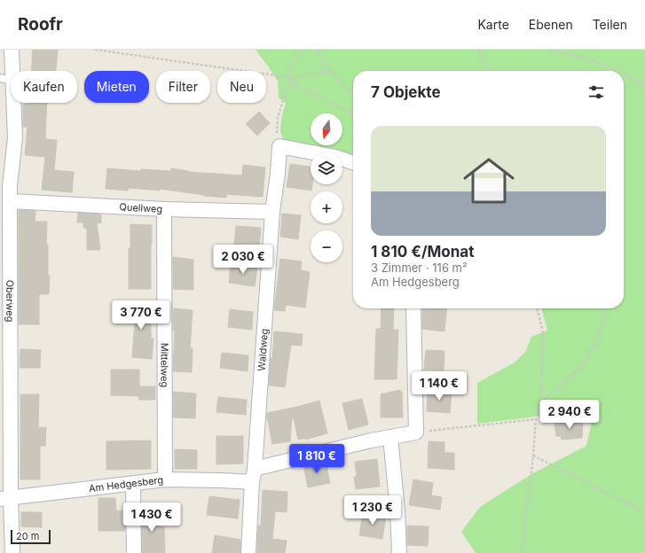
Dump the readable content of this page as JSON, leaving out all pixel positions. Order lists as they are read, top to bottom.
{
  "streets": {
    "street": [
      "Quellweg",
      "Oberweg",
      "Waldweg",
      "Mittelweg",
      "Am Hedgesberg"
    ]
  },
  "crossings": [
    ["Quellweg", "Oberweg"],
    ["Quellweg", "Waldweg"],
    ["Quellweg", "Mittelweg"],
    ["Oberweg", "Am Hedgesberg"],
    ["Waldweg", "Am Hedgesberg"],
    ["Mittelweg", "Am Hedgesberg"]
  ],
  "scale_bar": "20 m",
  "north": "bottom",
  "page": {
    "header": "Roofr",
    "nav": ["Karte", "Ebenen", "Teilen"],
    "chip": [
      "Kaufen",
      "Mieten",
      "Filter",
      "Neu"
    ],
    "heading": "7 Objekte",
    "map_buttons": ["+", "−"],
    "list": [
      {
        "name": "1 810 €/Monat",
        "note": "3 Zimmer · 116 m² · Am Hedgesberg"
      }
    ],
    "price": [
      "2 030 €",
      "3 770 €",
      "1 140 €",
      "2 940 €",
      "1 810 €",
      "1 230 €",
      "1 430 €"
    ],
    "scale": "20 m"
  }
}
